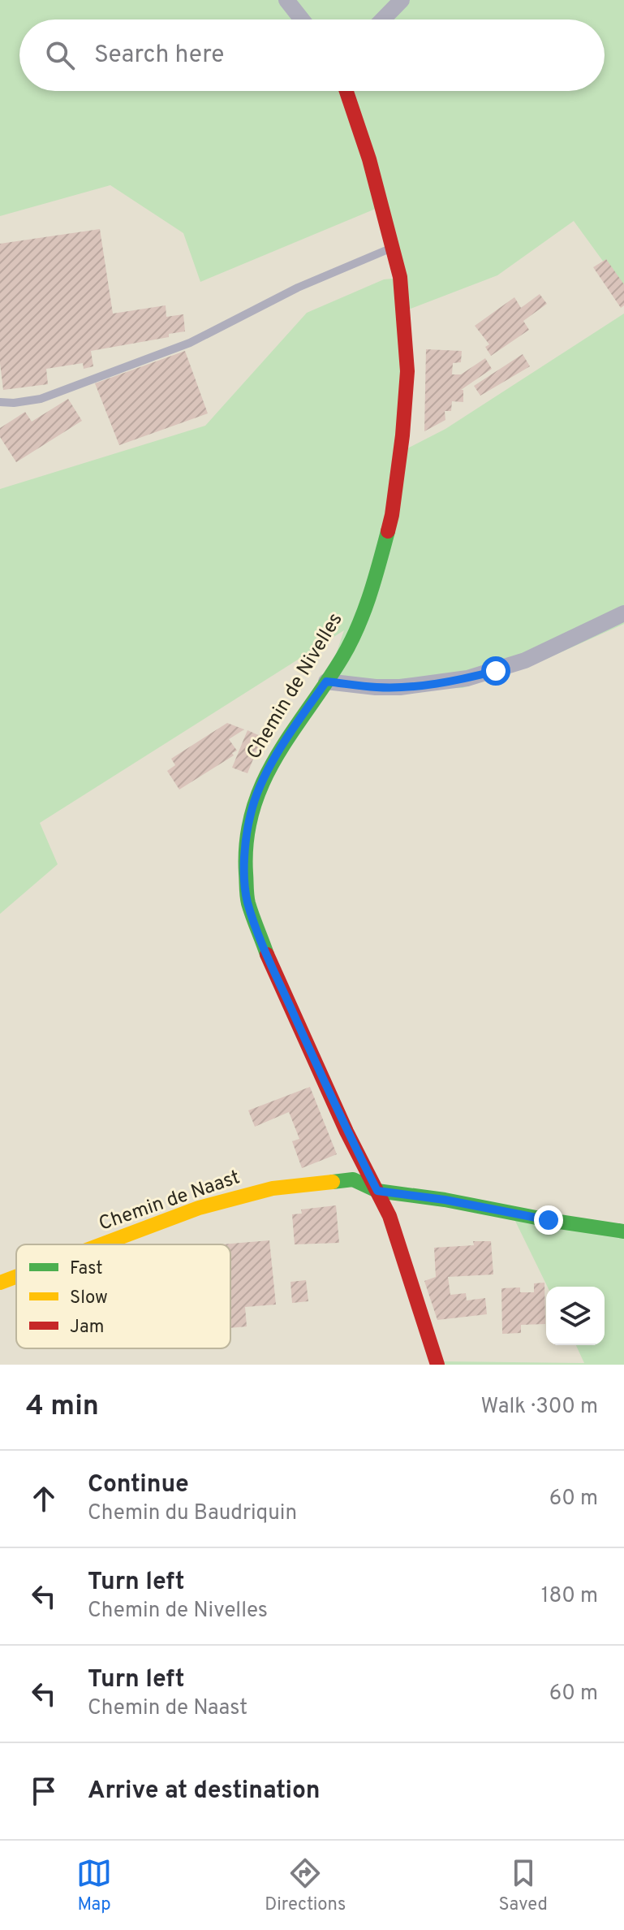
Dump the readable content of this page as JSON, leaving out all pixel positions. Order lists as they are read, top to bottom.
{
  "streets": {
    "street": ["Chemin de Nivelles", "Chemin de Naast"]
  },
  "crossings": [
    ["Chemin de Nivelles", "Chemin de Naast"]
  ],
  "legend": ["Fast", "Slow", "Jam"],
  "page": {
    "search": "Search here",
    "heading": ["4 min", "Walk · 300 m"],
    "list": [
      ["Continue", "Chemin du Baudriquin", "60 m"],
      ["Turn left", "Chemin de Nivelles", "180 m"],
      ["Turn left", "Chemin de Naast", "60 m"],
      "Arrive at destination"
    ],
    "nav": ["Map", "Directions", "Saved"]
  }
}
